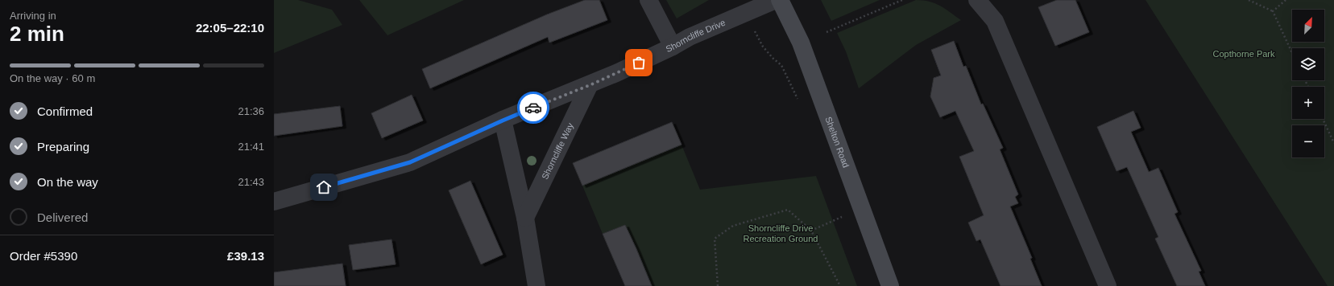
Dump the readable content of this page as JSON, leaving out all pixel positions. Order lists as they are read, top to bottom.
{
  "streets": {
    "main road": ["Shelton Road"],
    "street": ["Shorncliffe Drive", "Shorncliffe Way"]
  },
  "crossings": [
    ["Shorncliffe Drive", "Shorncliffe Way"]
  ],
  "parks": ["Copthorne Park", "Shorncliffe Drive Recreation Ground"],
  "north": "top right",
  "page": {
    "heading": ["2 min", "Arriving in", "22:05–22:10"],
    "panel": ["Order #5390", "£39.13"],
    "map_buttons": ["+", "−"],
    "bar": "On the way · 60 m",
    "list": [
      ["Confirmed", "21:36"],
      ["Preparing", "21:41"],
      ["On the way", "21:43"],
      "Delivered"
    ]
  }
}
